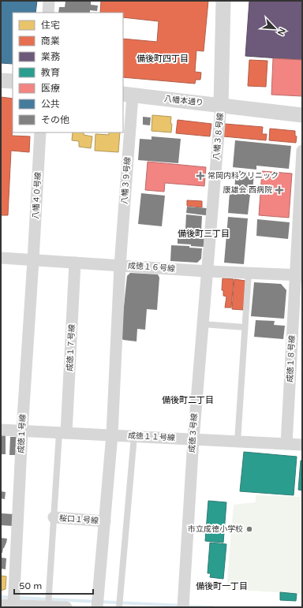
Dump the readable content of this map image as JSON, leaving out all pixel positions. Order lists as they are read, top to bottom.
{
  "streets": {
    "street": [
      "八幡本通り",
      "八幡３８号線",
      "八幡３９号線",
      "八幡４０号線",
      "成徳１６号線",
      "成徳１７号線",
      "成徳１８号線",
      "成徳３号線",
      "成徳１号線",
      "成徳１１号線",
      "桜口１号線"
    ]
  },
  "crossings": [
    ["八幡本通り", "八幡３８号線"],
    ["八幡本通り", "八幡３９号線"],
    ["八幡３８号線", "成徳１６号線"],
    ["八幡３８号線", "成徳３号線"],
    ["八幡３９号線", "成徳１６号線"],
    ["八幡３９号線", "成徳１１号線"],
    ["八幡３９号線", "桜口１号線"],
    ["八幡４０号線", "成徳１６号線"],
    ["八幡４０号線", "成徳１号線"],
    ["成徳１６号線", "成徳１７号線"],
    ["成徳１６号線", "成徳１８号線"],
    ["成徳１６号線", "成徳３号線"],
    ["成徳１６号線", "成徳１号線"],
    ["成徳１７号線", "成徳１１号線"],
    ["成徳１８号線", "成徳１１号線"],
    ["成徳３号線", "成徳１１号線"],
    ["成徳１号線", "成徳１１号線"]
  ],
  "districts": [
    "備後町四丁目",
    "備後町三丁目",
    "備後町二丁目",
    "備後町一丁目"
  ],
  "places": {
    "health": ["常岡内科クリニック", "康雄会 西病院"],
    "other": ["市立成徳小学校"]
  },
  "legend": [
    "住宅",
    "商業",
    "業務",
    "教育",
    "医療",
    "公共",
    "その他"
  ],
  "scale_bar": "50 m",
  "north": "bottom right"
}
